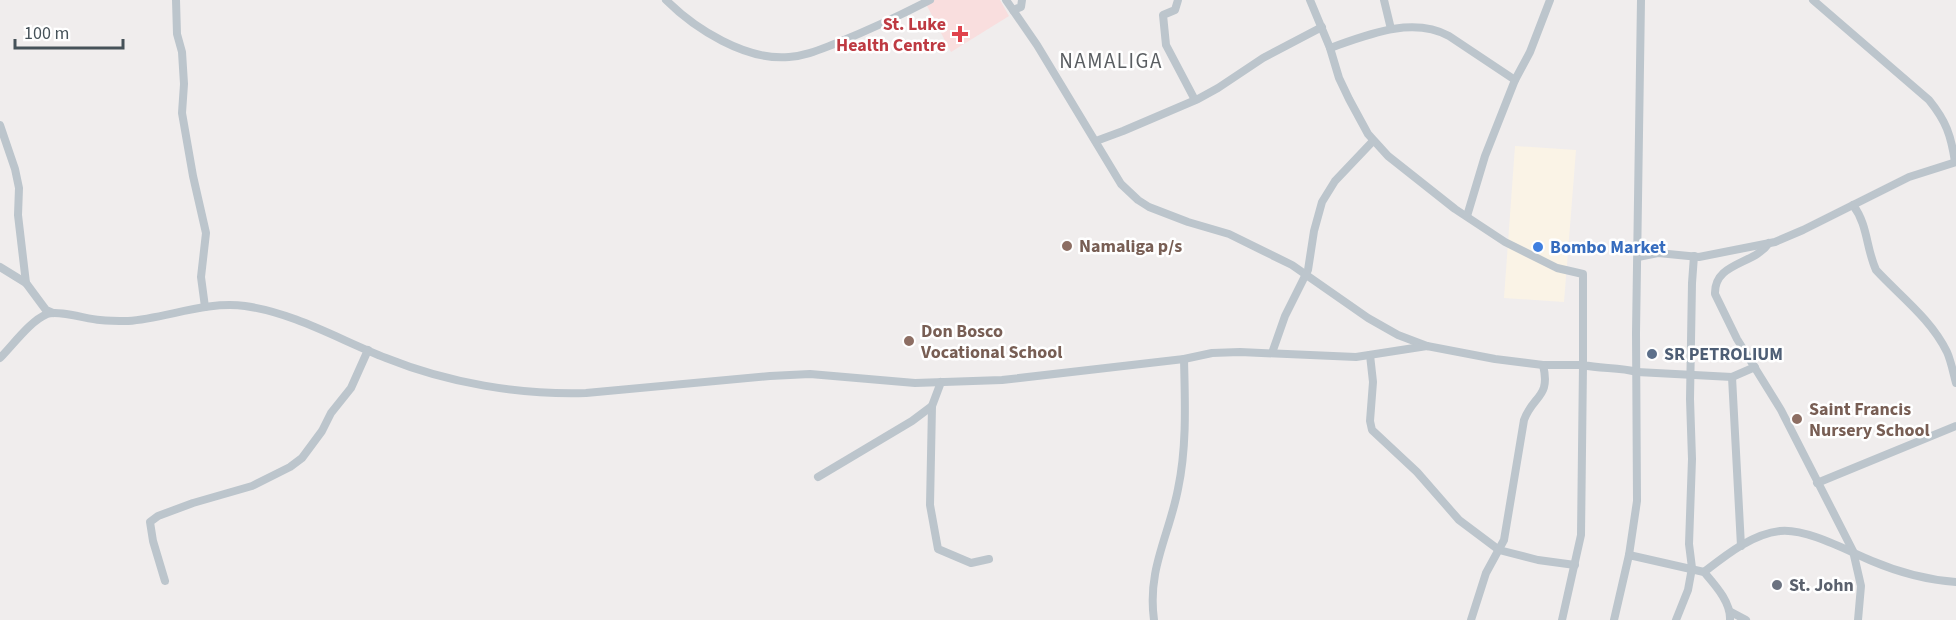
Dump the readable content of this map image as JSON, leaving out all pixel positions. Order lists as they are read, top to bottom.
{
  "districts": ["NAMALIGA"],
  "places": {
    "health": ["St. Luke Health Centre"],
    "other": [
      "Namaliga p/s",
      "Bombo Market",
      "Don Bosco Vocational School",
      "SR PETROLIUM",
      "Saint Francis Nursery School",
      "St. John"
    ]
  },
  "scale_bar": "100 m"
}
